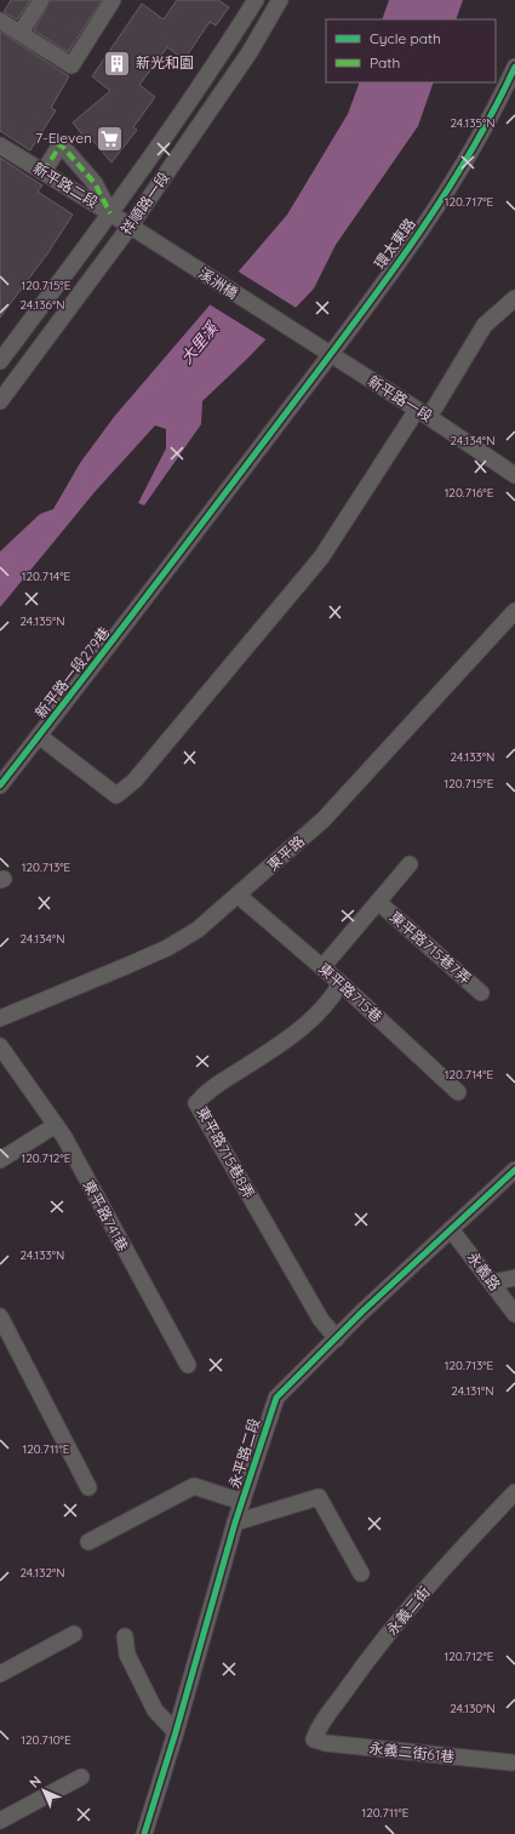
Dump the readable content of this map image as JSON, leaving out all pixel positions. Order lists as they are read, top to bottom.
{
  "streets": {
    "street": [
      "新平路二段",
      "祥順路一段",
      "環太東路",
      "溪洲橋",
      "新平路一段",
      "新平路一段279巷",
      "東平路",
      "東平路715巷7弄",
      "東平路715巷",
      "東平路715巷8弄",
      "東平路741巷",
      "永義路",
      "永平路二段",
      "永義二街",
      "永義二街61巷"
    ]
  },
  "crossings": [
    ["新平路二段", "祥順路一段"],
    ["新平路二段", "溪洲橋"],
    ["祥順路一段", "溪洲橋"],
    ["環太東路", "新平路一段"],
    ["環太東路", "新平路一段279巷"],
    ["溪洲橋", "新平路一段"],
    ["新平路一段", "新平路一段279巷"],
    ["東平路", "東平路715巷"],
    ["東平路715巷7弄", "東平路715巷"],
    ["東平路715巷", "東平路715巷8弄"],
    ["東平路715巷8弄", "永平路二段"],
    ["永義路", "永平路二段"],
    ["永義二街", "永義二街61巷"]
  ],
  "water": ["大里溪"],
  "places": {
    "building": ["新光和園"],
    "supermarket": ["7-Eleven"]
  },
  "legend": ["Cycle path", "Path"],
  "north": "top left",
  "coordinates": [
    "24.135°N",
    "120.717°E",
    "120.715°E",
    "24.136°N",
    "24.134°N",
    "120.716°E",
    "120.714°E",
    "24.133°N",
    "120.713°E",
    "120.712°E",
    "24.131°N",
    "120.711°E",
    "24.132°N",
    "24.130°N",
    "120.710°E"
  ]
}
